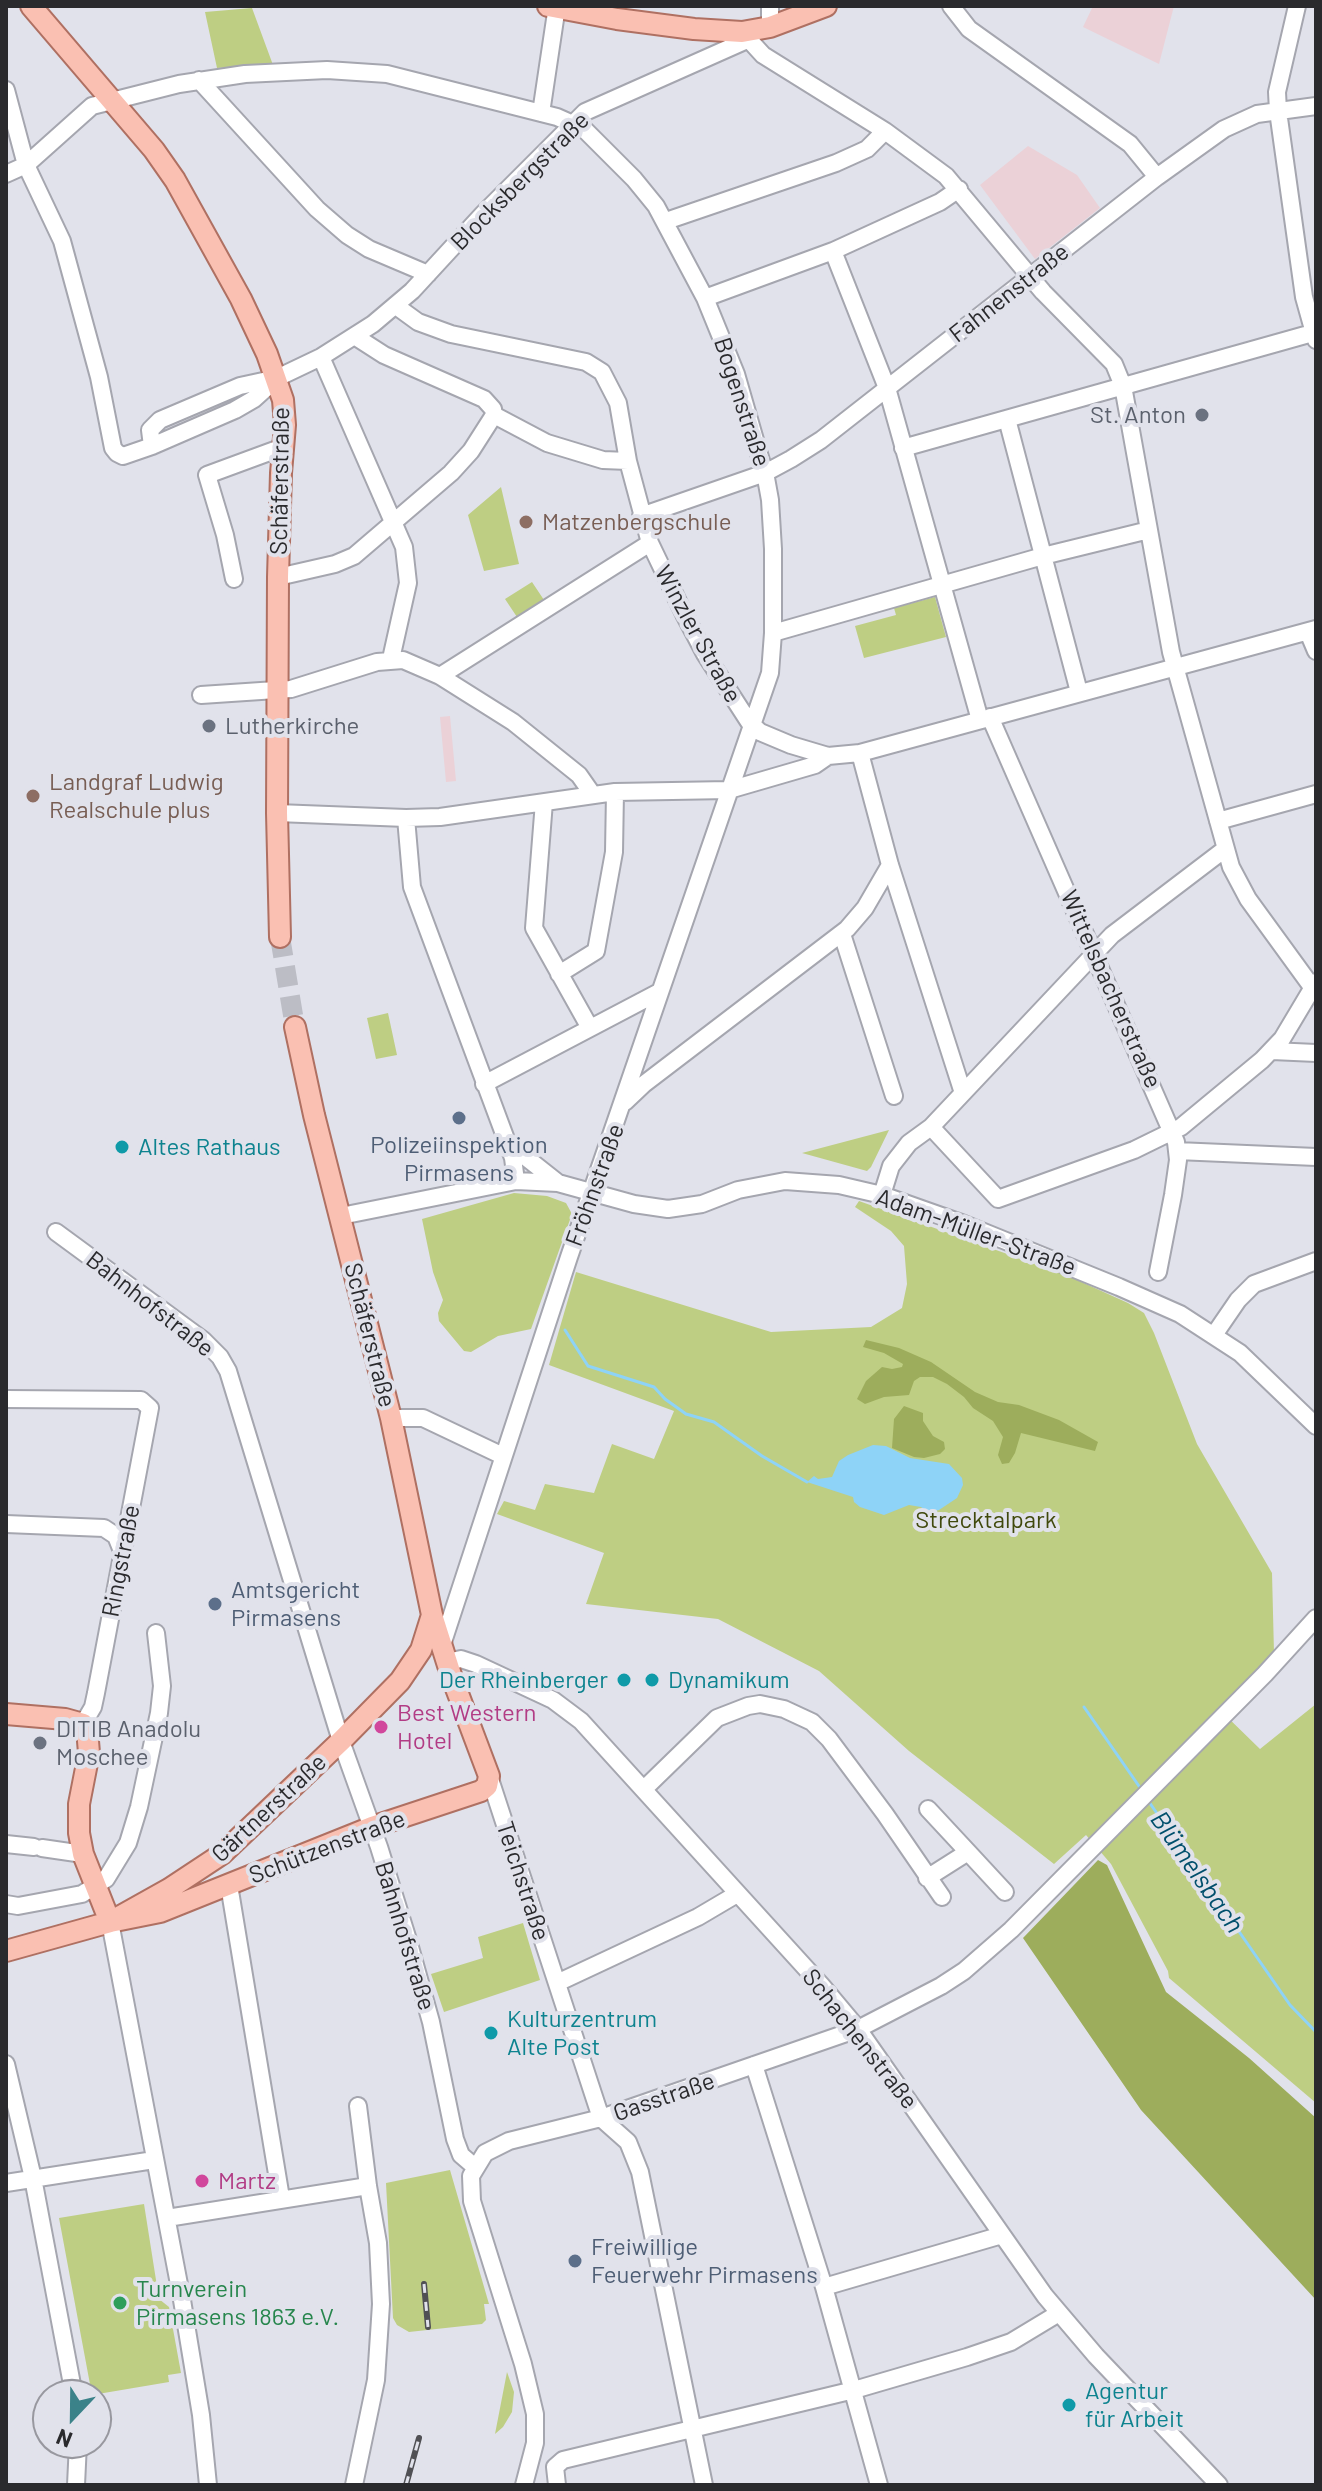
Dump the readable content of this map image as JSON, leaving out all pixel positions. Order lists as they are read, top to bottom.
{
  "streets": {
    "main road": [
      "Blocksbergstraße",
      "Schäferstraße",
      "Ringstraße",
      "Gärtnerstraße",
      "Schützenstraße",
      "Teichstraße"
    ],
    "street": [
      "Fahnenstraße",
      "Bogenstraße",
      "Winzler Straße",
      "Wittelsbacherstraße",
      "Fröhnstraße",
      "Adam-Müller-Straße",
      "Bahnhofstraße",
      "Schachenstraße",
      "Gasstraße"
    ]
  },
  "crossings": [
    ["Blocksbergstraße", "Bogenstraße"],
    ["Blocksbergstraße", "Schäferstraße"],
    ["Blocksbergstraße", "Winzler Straße"],
    ["Fahnenstraße", "Bogenstraße"],
    ["Fahnenstraße", "Winzler Straße"],
    ["Fahnenstraße", "Wittelsbacherstraße"],
    ["Bogenstraße", "Winzler Straße"],
    ["Bogenstraße", "Fröhnstraße"],
    ["Schäferstraße", "Fröhnstraße"],
    ["Schäferstraße", "Gärtnerstraße"],
    ["Schäferstraße", "Teichstraße"],
    ["Schäferstraße", "Schachenstraße"],
    ["Winzler Straße", "Wittelsbacherstraße"],
    ["Winzler Straße", "Fröhnstraße"],
    ["Fröhnstraße", "Adam-Müller-Straße"],
    ["Fröhnstraße", "Teichstraße"],
    ["Fröhnstraße", "Schachenstraße"],
    ["Bahnhofstraße", "Gärtnerstraße"],
    ["Bahnhofstraße", "Schützenstraße"],
    ["Bahnhofstraße", "Gasstraße"],
    ["Ringstraße", "Gärtnerstraße"],
    ["Ringstraße", "Schützenstraße"],
    ["Gärtnerstraße", "Schützenstraße"],
    ["Schützenstraße", "Teichstraße"],
    ["Teichstraße", "Schachenstraße"],
    ["Teichstraße", "Gasstraße"],
    ["Schachenstraße", "Gasstraße"]
  ],
  "water": ["Blümelsbach"],
  "parks": ["Strecktalpark"],
  "places": [
    "St. Anton",
    "Matzenbergschule",
    "Lutherkirche",
    "Landgraf Ludwig Realschule plus",
    "Polizeiinspektion Pirmasens",
    "Altes Rathaus",
    "Amtsgericht Pirmasens",
    "Der Rheinberger",
    "Dynamikum",
    "Best Western Hotel",
    "DITIB Anadolu Moschee",
    "Kulturzentrum Alte Post",
    "Martz",
    "Freiwillige Feuerwehr Pirmasens",
    "Turnverein Pirmasens 1863 e.V.",
    "Agentur für Arbeit"
  ],
  "north": "bottom"
}
